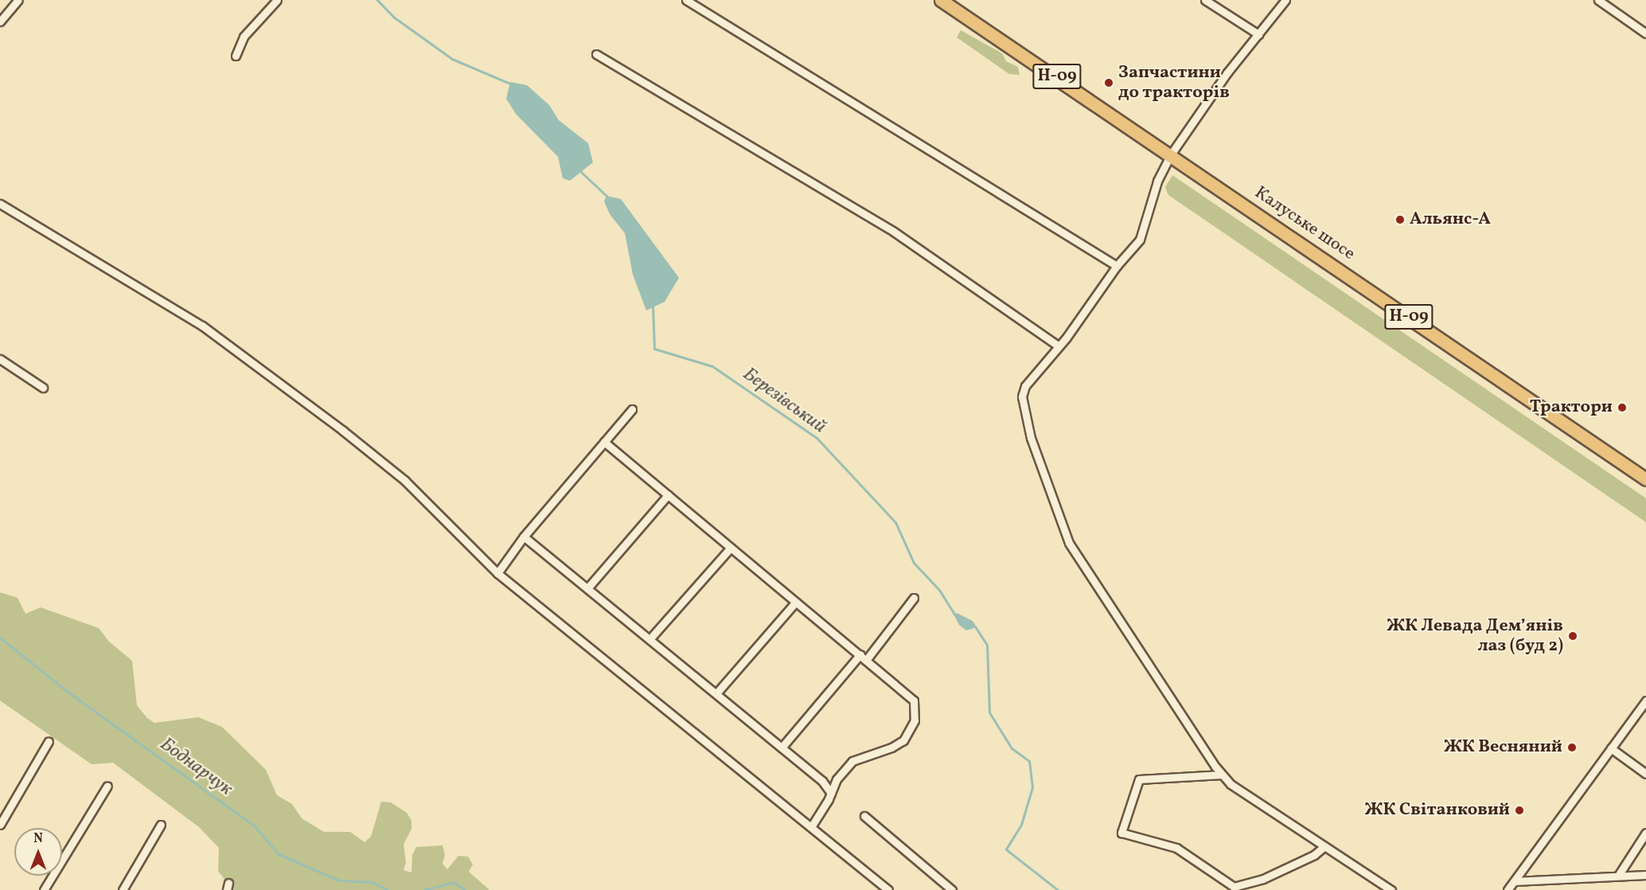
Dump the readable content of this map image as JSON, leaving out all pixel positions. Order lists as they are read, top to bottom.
{
  "streets": {
    "main road": ["Н-09", "Калуське шосе"]
  },
  "water": ["Березівський", "Боднарчук"],
  "places": [
    "Запчастини до тракторів",
    "Альянс-А",
    "Трактори",
    "ЖК Левада Дем’янів лаз (буд 2)",
    "ЖК Весняний",
    "ЖК Світанковий"
  ],
  "north": "top"
}
